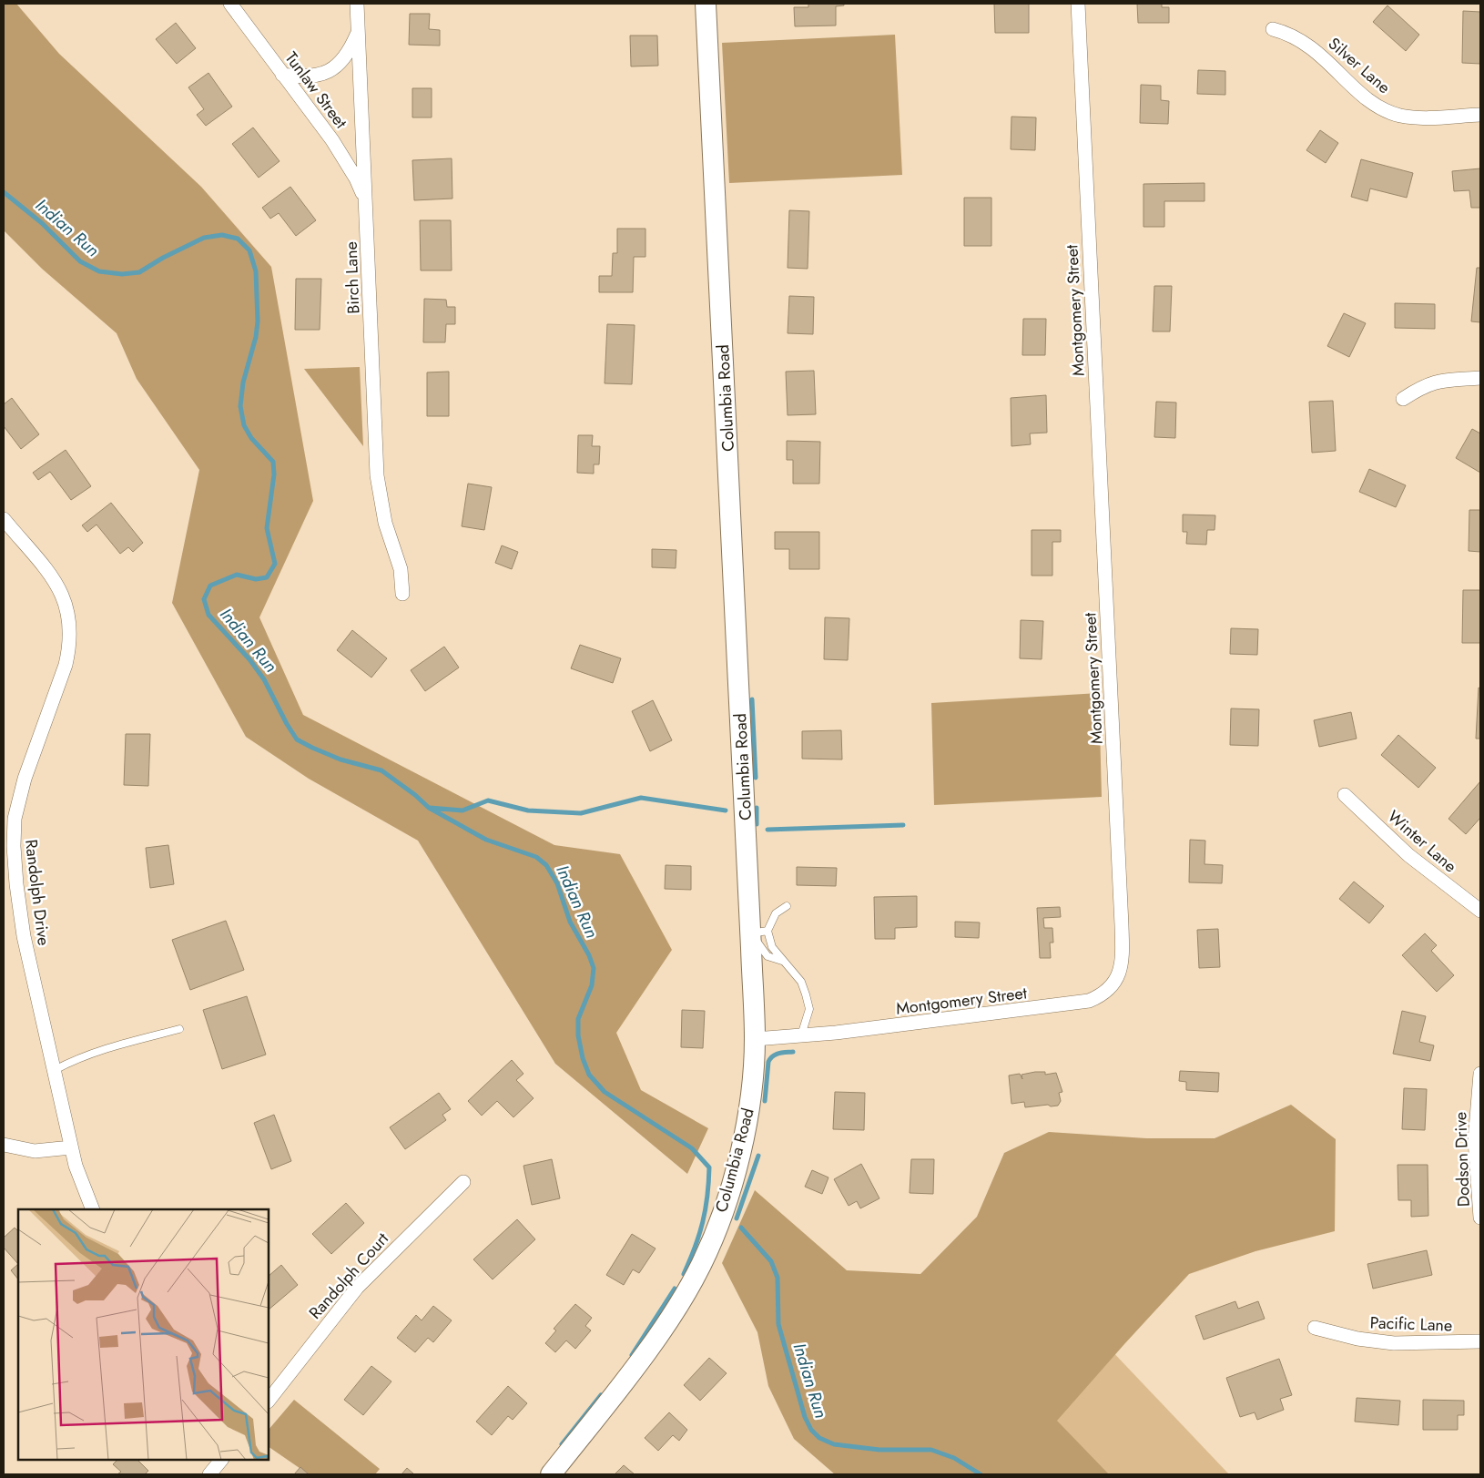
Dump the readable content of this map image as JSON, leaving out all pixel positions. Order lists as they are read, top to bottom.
{
  "streets": {
    "street": [
      "Silver Lane",
      "Tunlaw Street",
      "Birch Lane",
      "Montgomery Street",
      "Columbia Road",
      "Winter Lane",
      "Randolph Drive",
      "Dodson Drive",
      "Randolph Court",
      "Pacific Lane"
    ]
  },
  "crossings": [
    ["Tunlaw Street", "Birch Lane"],
    ["Montgomery Street", "Columbia Road"]
  ],
  "water": ["Indian Run"]
}
